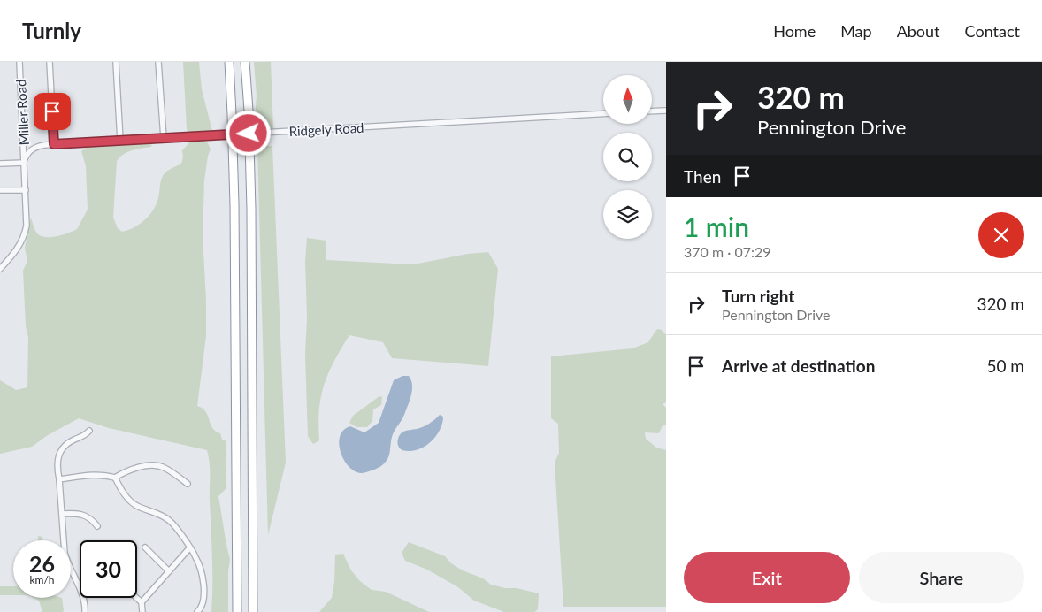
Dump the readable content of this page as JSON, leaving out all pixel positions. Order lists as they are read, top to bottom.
{
  "streets": {
    "street": ["Miller Road", "Ridgely Road"]
  },
  "crossings": [
    ["Miller Road", "Ridgely Road"]
  ],
  "north": "top",
  "page": {
    "header": "Turnly",
    "nav": [
      "Home",
      "Map",
      "About",
      "Contact"
    ],
    "turn": ["320 m", "Pennington Drive"],
    "then": "Then",
    "heading": ["1 min", "370 m · 07:29"],
    "list": [
      {
        "name": "Turn right",
        "note": "Pennington Drive",
        "value": "320 m"
      },
      {
        "name": "Arrive at destination",
        "value": "50 m"
      }
    ],
    "speed": "26 km/h",
    "limit": "30",
    "buttons": ["Exit", "Share"]
  }
}
